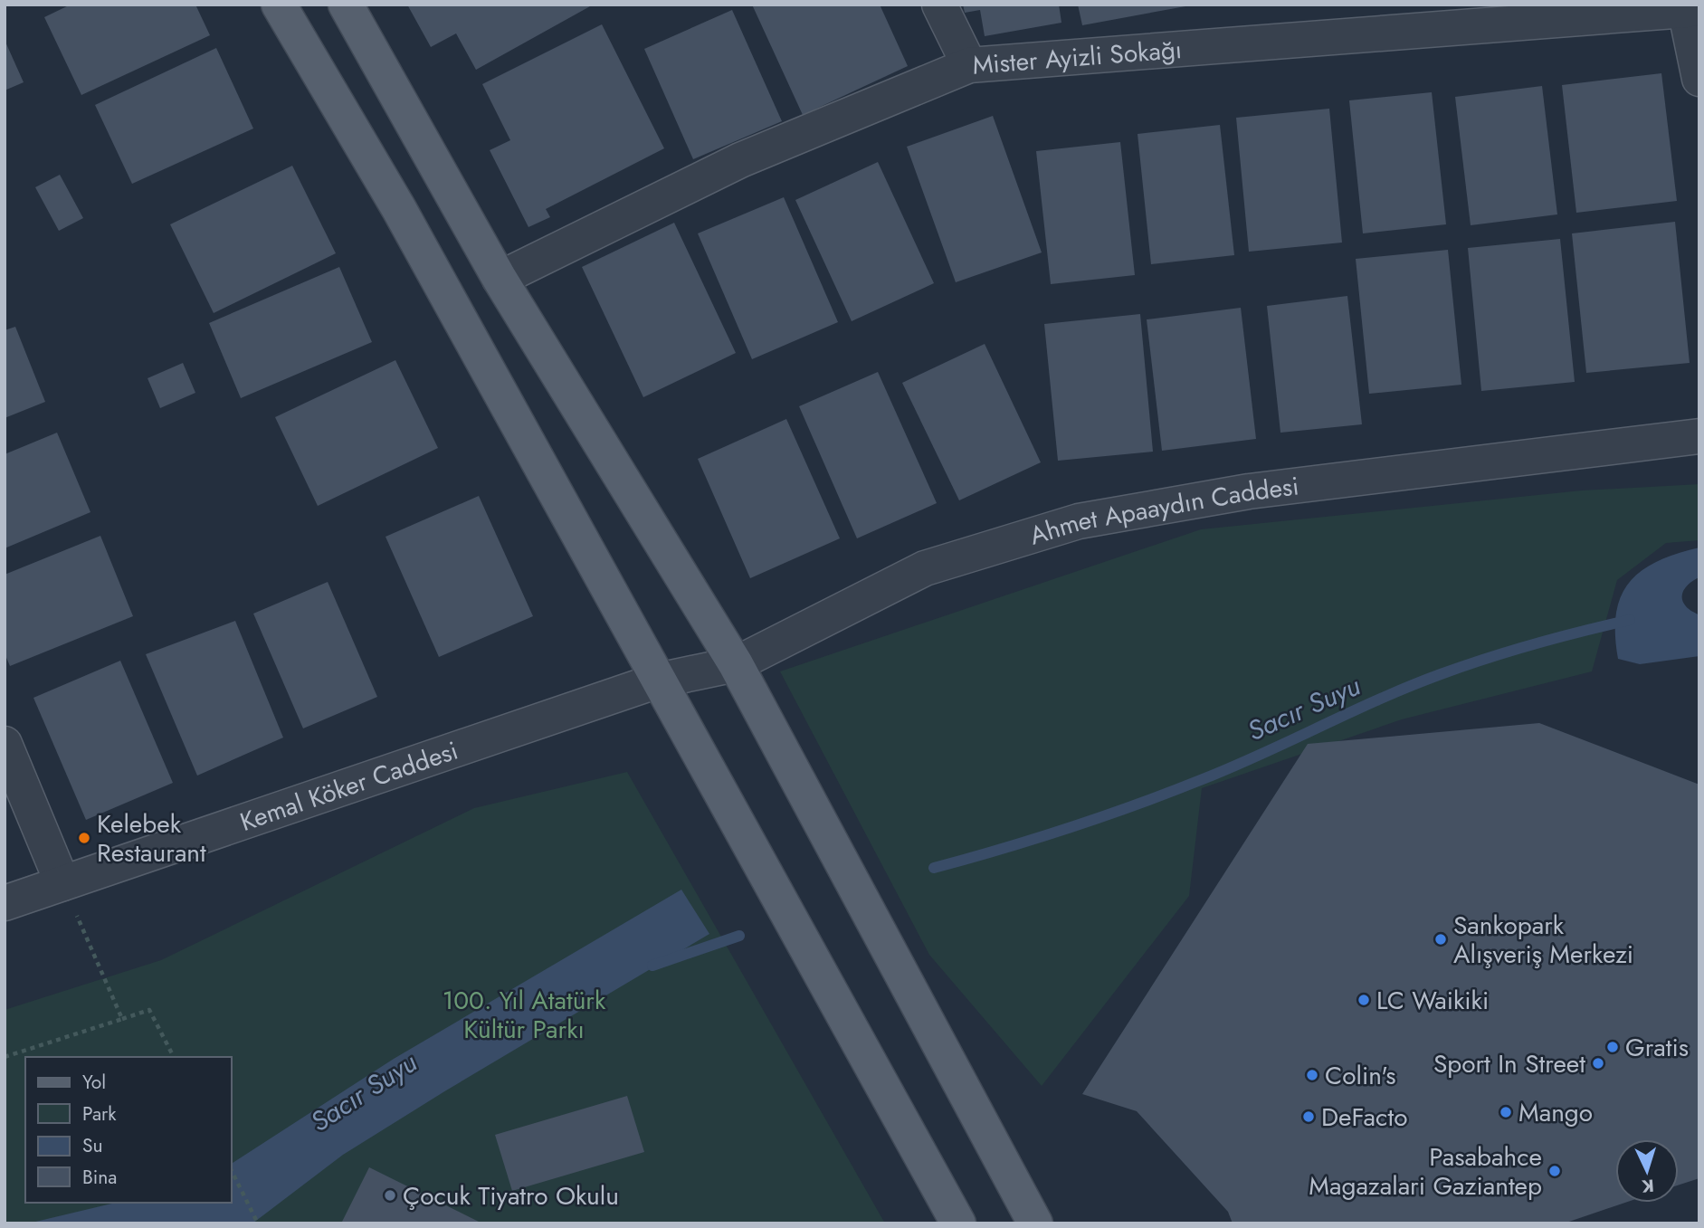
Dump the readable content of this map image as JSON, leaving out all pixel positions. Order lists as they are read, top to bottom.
{
  "streets": {
    "street": ["Mister Ayizli Sokağı", "Ahmet Apaaydın Caddesi", "Kemal Köker Caddesi"]
  },
  "crossings": [
    ["Ahmet Apaaydın Caddesi", "Kemal Köker Caddesi"]
  ],
  "water": ["Sacır Suyu"],
  "parks": ["100. Yıl Atatürk Kültür Parkı"],
  "places": [
    "Kelebek Restaurant",
    "Sankopark Alışveriş Merkezi",
    "LC Waikiki",
    "Gratis",
    "Sport In Street",
    "Colin's",
    "Mango",
    "DeFacto",
    "Pasabahce Magazalari Gaziantep",
    "Çocuk Tiyatro Okulu"
  ],
  "legend": [
    "Yol",
    "Park",
    "Su",
    "Bina"
  ],
  "north": "bottom"
}
